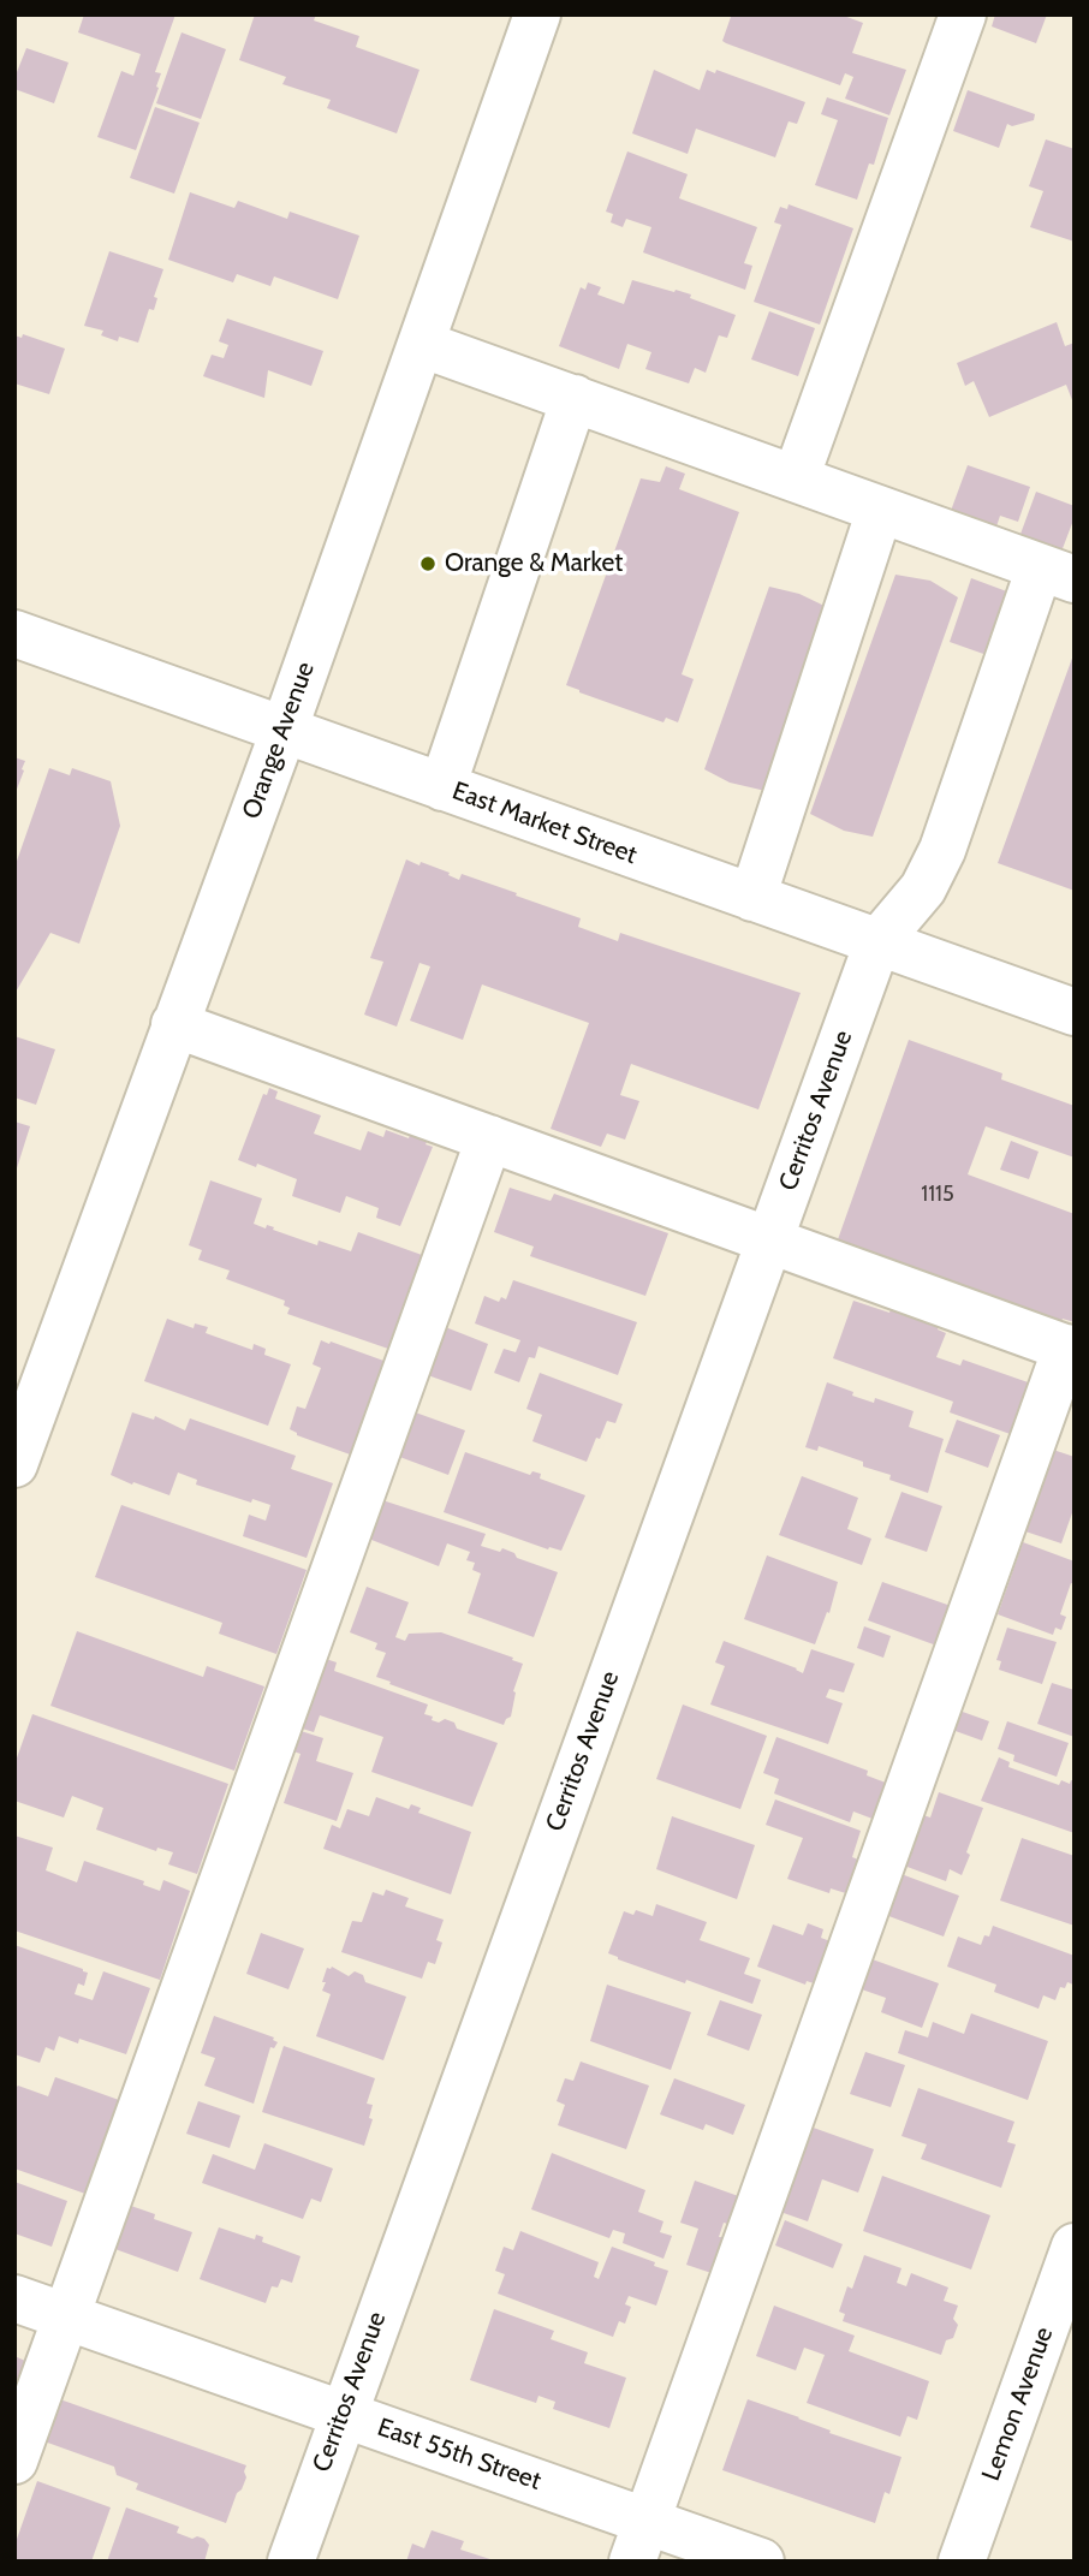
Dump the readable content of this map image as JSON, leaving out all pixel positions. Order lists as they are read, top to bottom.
{
  "streets": {
    "street": [
      "Orange Avenue",
      "East Market Street",
      "Cerritos Avenue",
      "Lemon Avenue",
      "East 55th Street"
    ]
  },
  "crossings": [
    ["Orange Avenue", "East Market Street"],
    ["East Market Street", "Cerritos Avenue"],
    ["Cerritos Avenue", "East 55th Street"]
  ],
  "places": ["Orange & Market"],
  "house_numbers": ["1115"]
}
